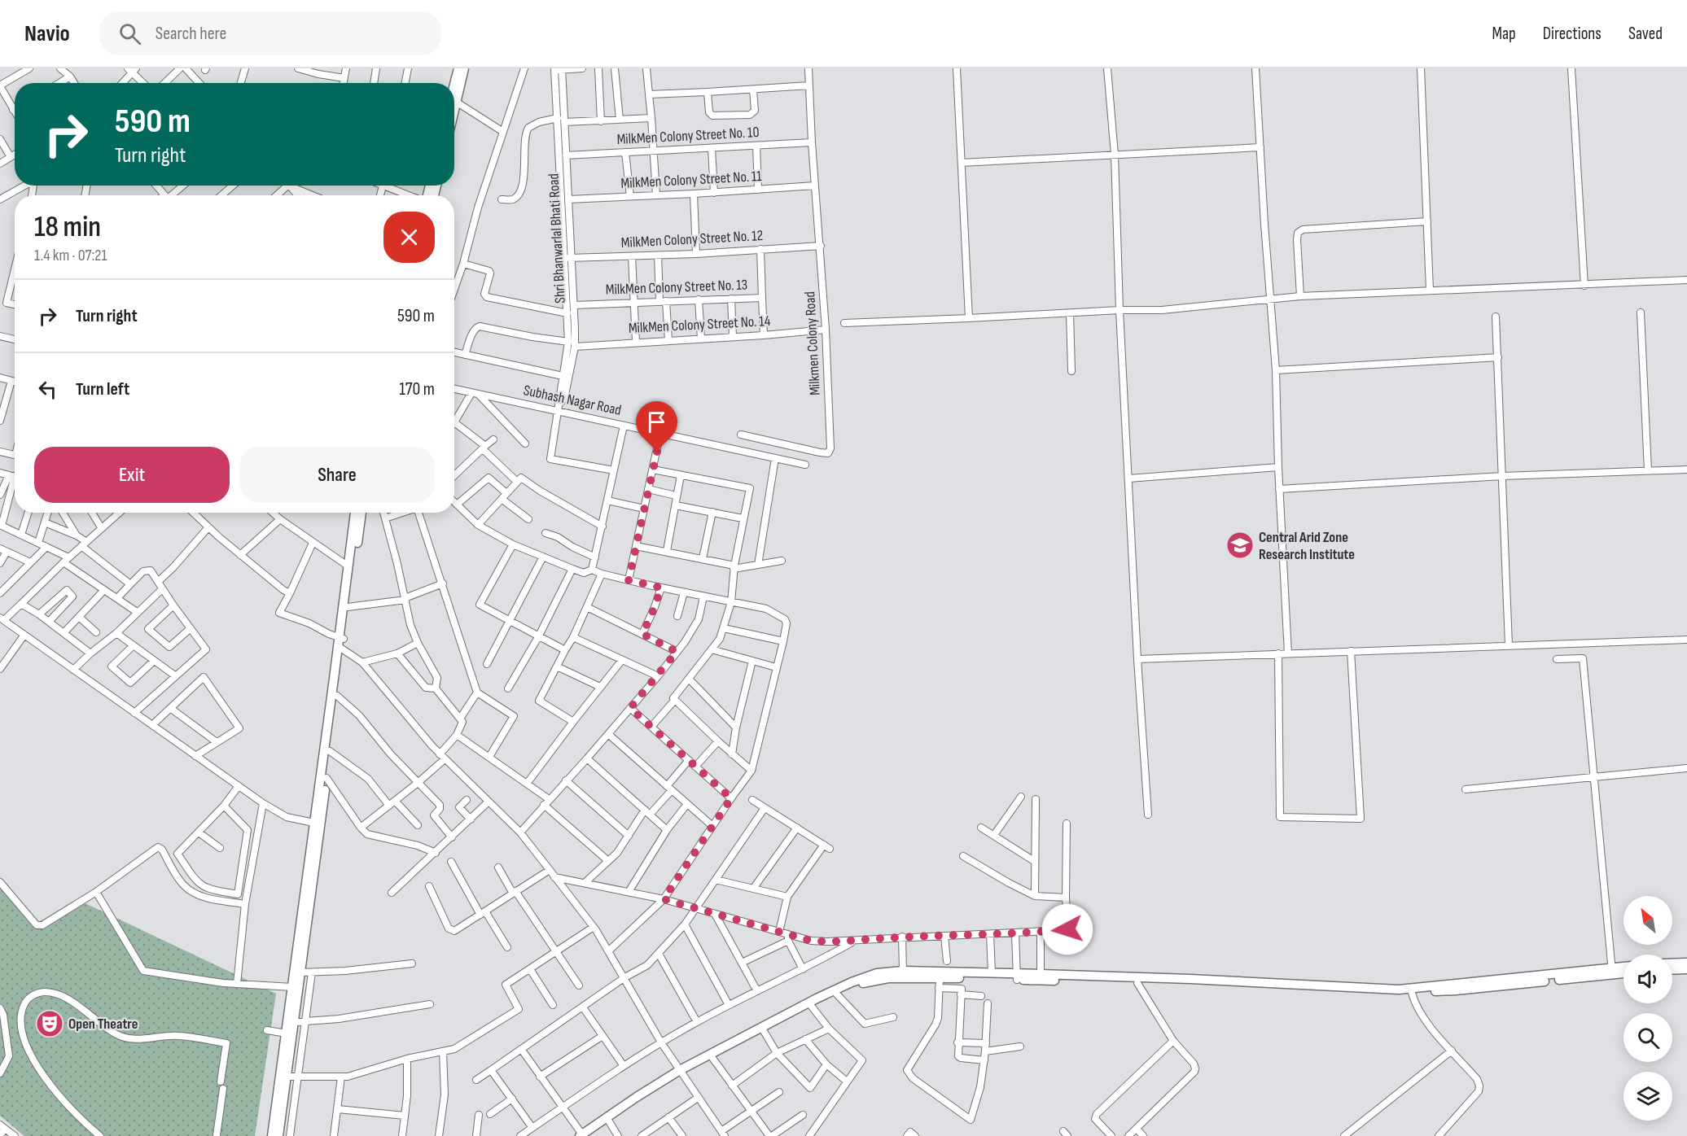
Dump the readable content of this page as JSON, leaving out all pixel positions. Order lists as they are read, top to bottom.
{
  "streets": {
    "street": [
      "MilkMen Colony Street No. 10",
      "MilkMen Colony Street No. 11",
      "Shri Bhanwarlal Bhati Road",
      "MilkMen Colony Street No. 12",
      "MilkMen Colony Street No. 13",
      "MilkMen Colony Street No. 14",
      "Milkmen Colony Road",
      "Subhash Nagar Road"
    ]
  },
  "crossings": [
    ["MilkMen Colony Street No. 10", "Shri Bhanwarlal Bhati Road"],
    ["MilkMen Colony Street No. 10", "Milkmen Colony Road"],
    ["MilkMen Colony Street No. 11", "Shri Bhanwarlal Bhati Road"],
    ["MilkMen Colony Street No. 11", "Milkmen Colony Road"],
    ["Shri Bhanwarlal Bhati Road", "MilkMen Colony Street No. 12"],
    ["Shri Bhanwarlal Bhati Road", "MilkMen Colony Street No. 13"],
    ["Shri Bhanwarlal Bhati Road", "MilkMen Colony Street No. 14"],
    ["Shri Bhanwarlal Bhati Road", "Subhash Nagar Road"],
    ["MilkMen Colony Street No. 12", "MilkMen Colony Street No. 13"],
    ["MilkMen Colony Street No. 12", "Milkmen Colony Road"],
    ["MilkMen Colony Street No. 14", "Milkmen Colony Road"]
  ],
  "places": {
    "school or university": ["Central Arid Zone Research Institute"],
    "theatre": ["Open Theatre"]
  },
  "north": "top left",
  "page": {
    "header": "Navio",
    "search": "Search here",
    "nav": ["Map", "Directions", "Saved"],
    "turn": ["590 m", "Turn right"],
    "heading": ["18 min", "1.4 km · 07:21"],
    "list": [
      {
        "name": "Turn right",
        "value": "590 m"
      },
      {
        "name": "Turn left",
        "value": "170 m"
      }
    ],
    "buttons": ["Exit", "Share"]
  }
}
